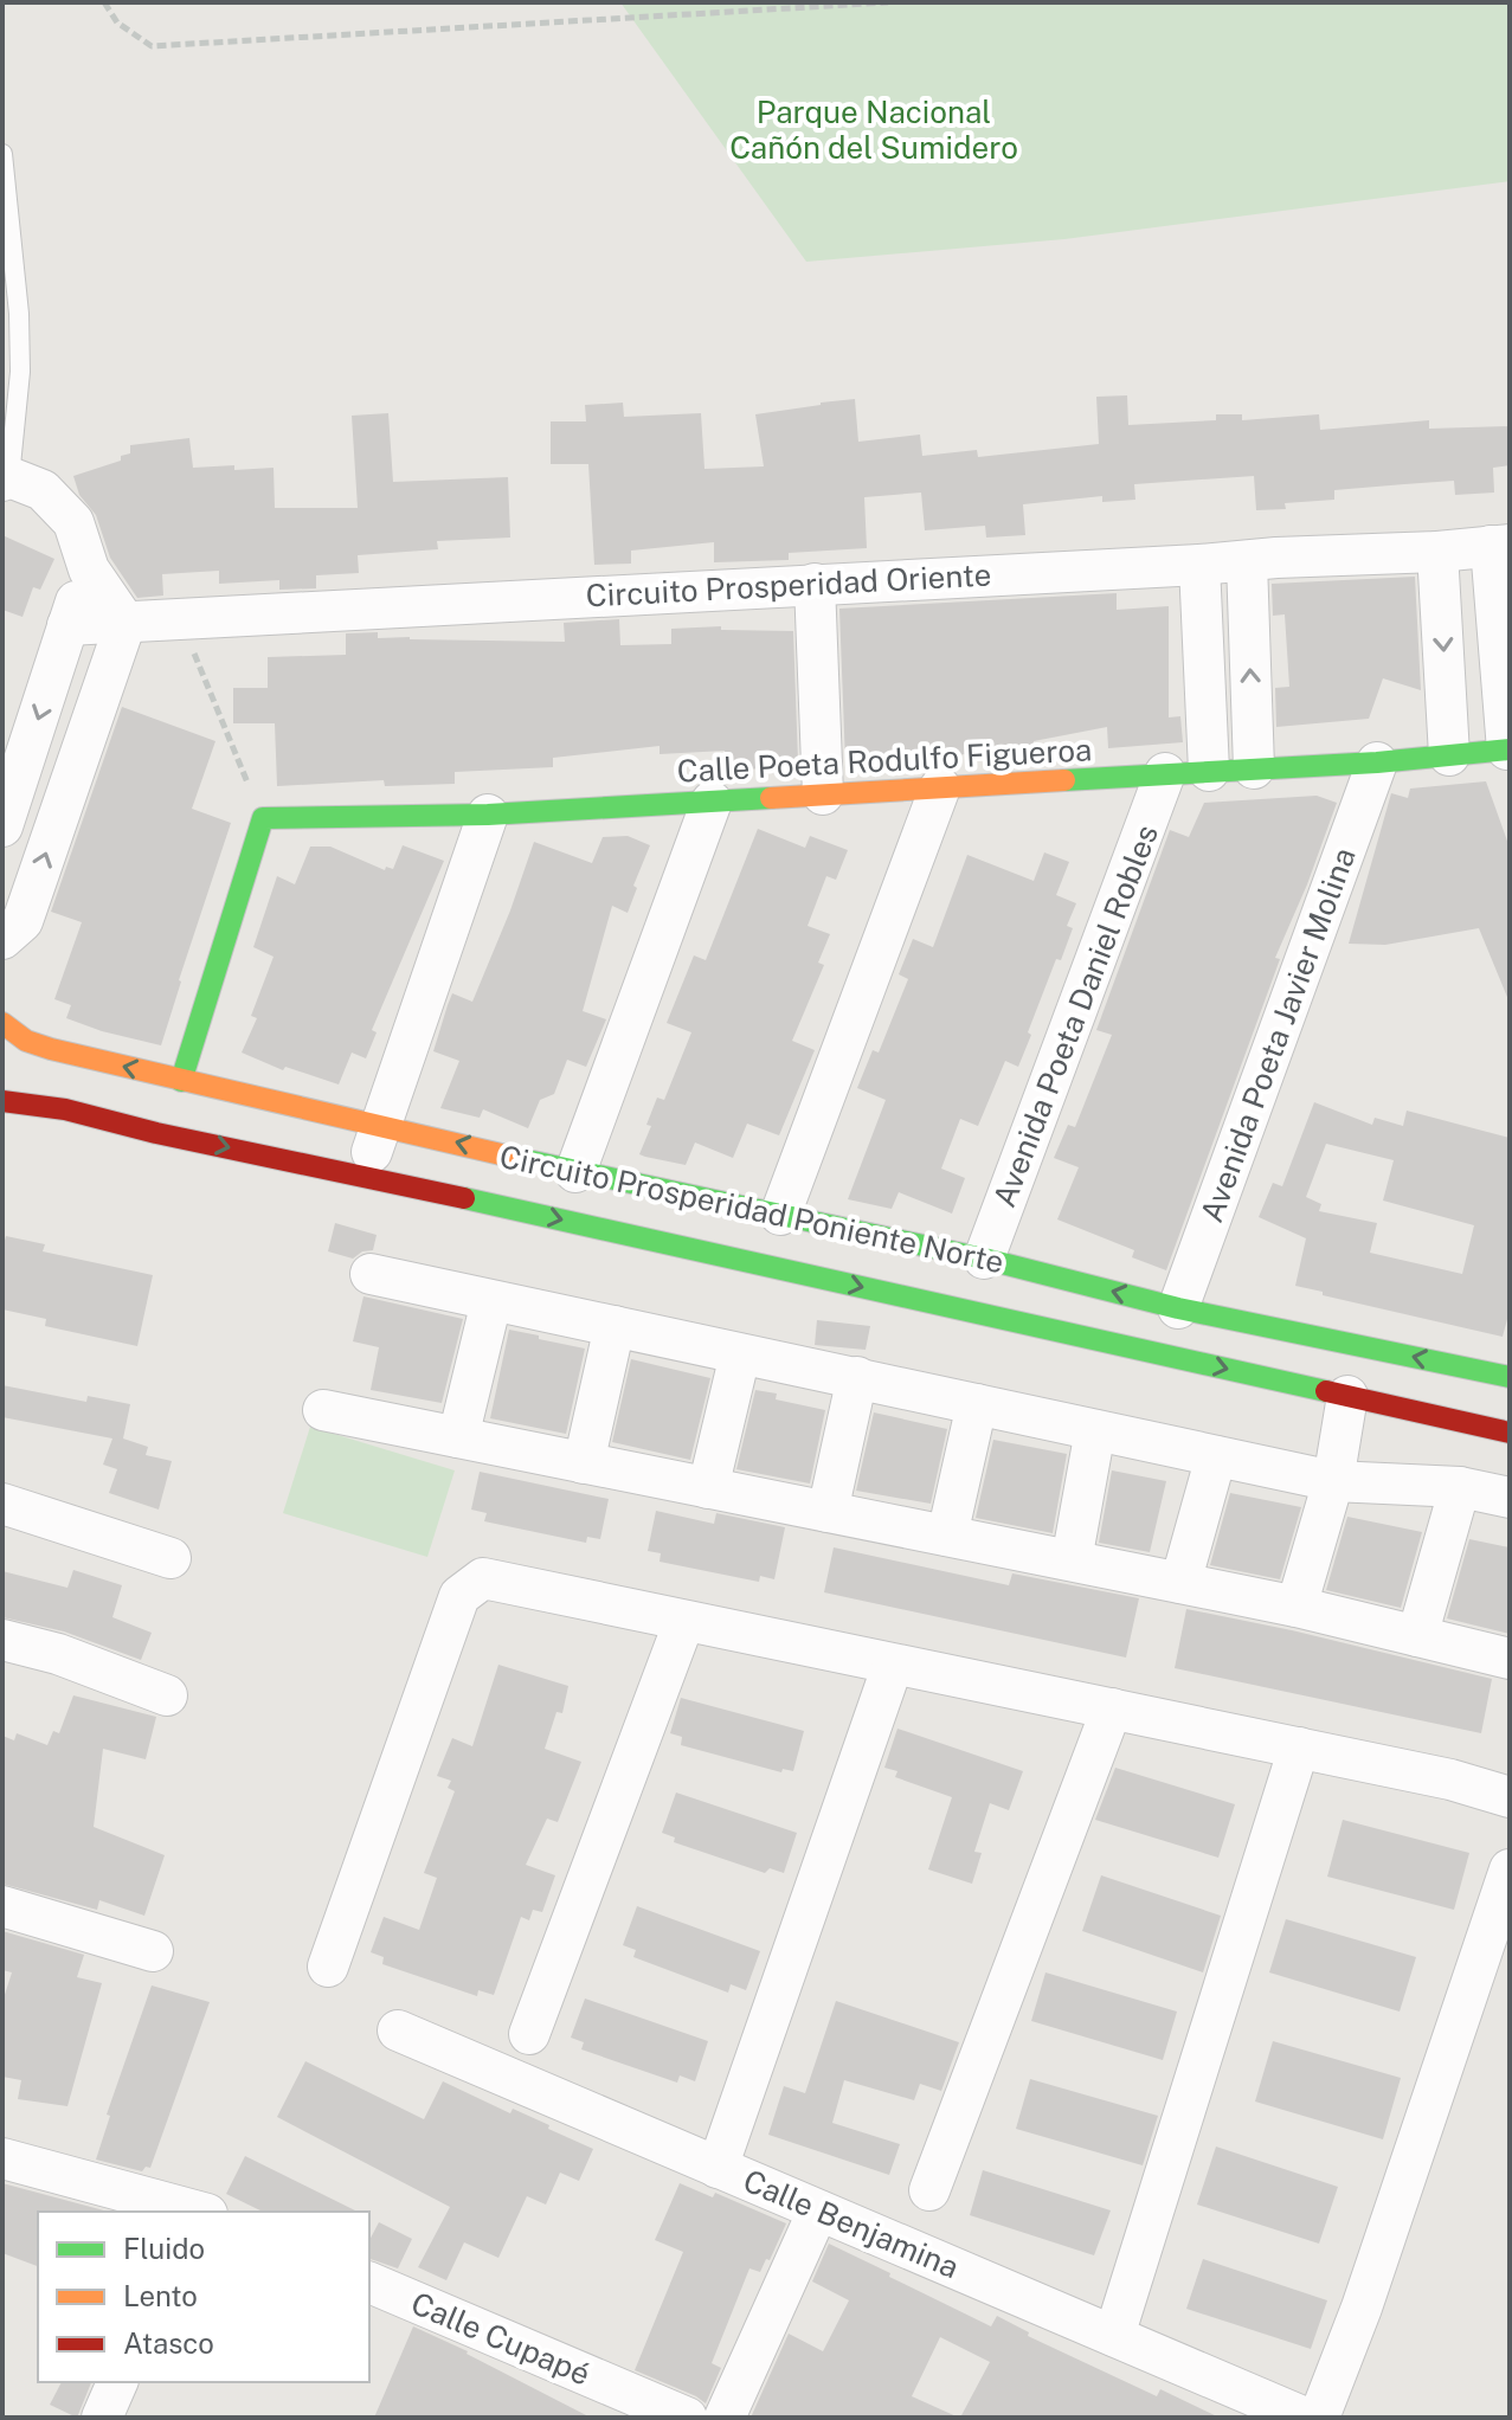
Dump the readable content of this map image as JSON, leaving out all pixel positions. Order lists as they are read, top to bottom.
{
  "streets": {
    "street": [
      "Circuito Prosperidad Oriente",
      "Calle Poeta Rodulfo Figueroa",
      "Avenida Poeta Daniel Robles",
      "Avenida Poeta Javier Molina",
      "Circuito Prosperidad Poniente Norte",
      "Calle Benjamina",
      "Calle Cupapé"
    ]
  },
  "crossings": [
    ["Calle Poeta Rodulfo Figueroa", "Avenida Poeta Daniel Robles"],
    ["Calle Poeta Rodulfo Figueroa", "Avenida Poeta Javier Molina"],
    ["Avenida Poeta Daniel Robles", "Circuito Prosperidad Poniente Norte"],
    ["Avenida Poeta Javier Molina", "Circuito Prosperidad Poniente Norte"]
  ],
  "parks": ["Parque Nacional Cañón del Sumidero"],
  "legend": ["Fluido", "Lento", "Atasco"]
}
